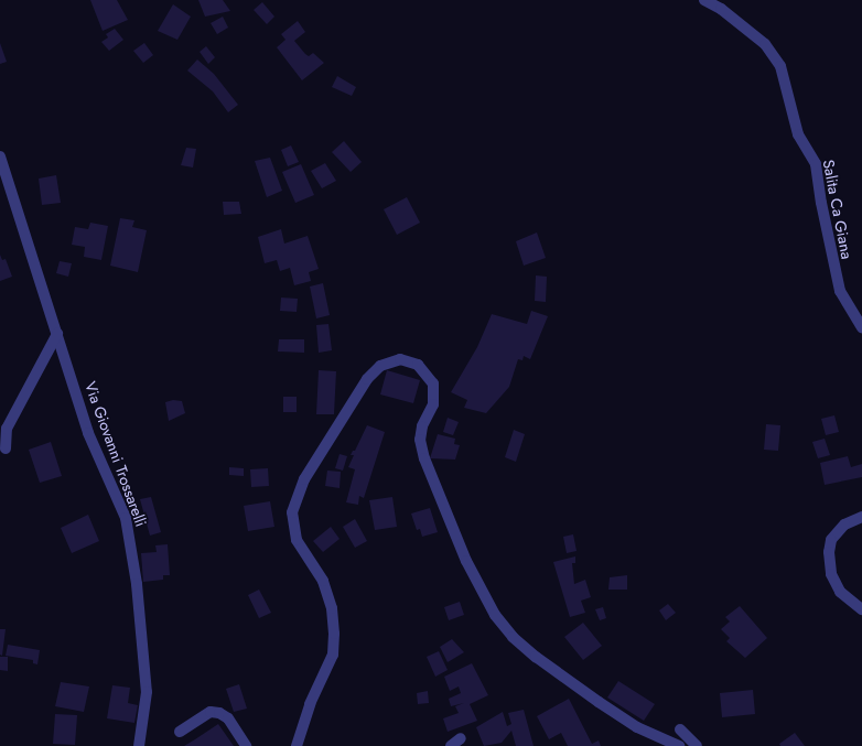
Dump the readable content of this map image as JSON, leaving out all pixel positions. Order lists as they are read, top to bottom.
{
  "streets": {
    "street": ["Salita Ca Giana", "Via Giovanni Trossarelli"]
  }
}
